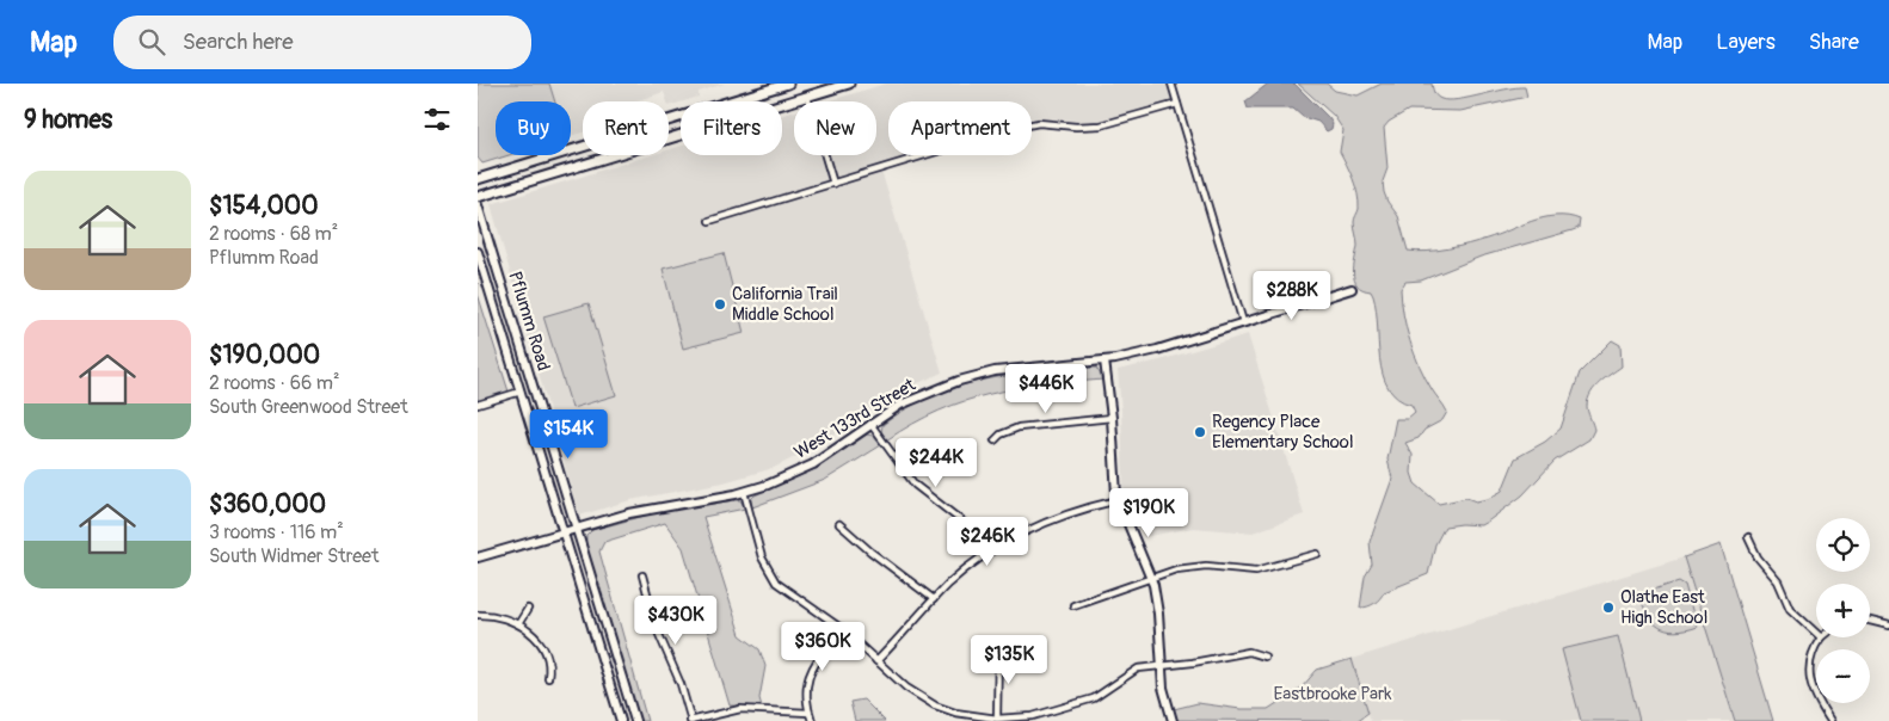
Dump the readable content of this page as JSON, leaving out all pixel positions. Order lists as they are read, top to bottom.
{
  "streets": {
    "street": ["Pflumm Road", "West 133rd Street"]
  },
  "crossings": [
    ["Pflumm Road", "West 133rd Street"]
  ],
  "parks": ["Eastbrooke Park"],
  "places": ["California Trail Middle School", "Regency Place Elementary School", "Olathe East High School"],
  "page": {
    "header": "Map",
    "search": "Search here",
    "nav": ["Map", "Layers", "Share"],
    "heading": "9 homes",
    "chip": [
      "Buy",
      "Rent",
      "Filters",
      "New",
      "Apartment"
    ],
    "list": [
      {
        "name": "$154,000",
        "note": "2 rooms · 68 m² · Pflumm Road"
      },
      {
        "name": "$190,000",
        "note": "2 rooms · 66 m² · South Greenwood Street"
      },
      {
        "name": "$360,000",
        "note": "3 rooms · 116 m² · South Widmer Street"
      }
    ],
    "price": [
      "$288K",
      "$446K",
      "$154K",
      "$244K",
      "$190K",
      "$246K",
      "$430K",
      "$360K",
      "$135K"
    ],
    "map_buttons": ["+", "−"]
  }
}
